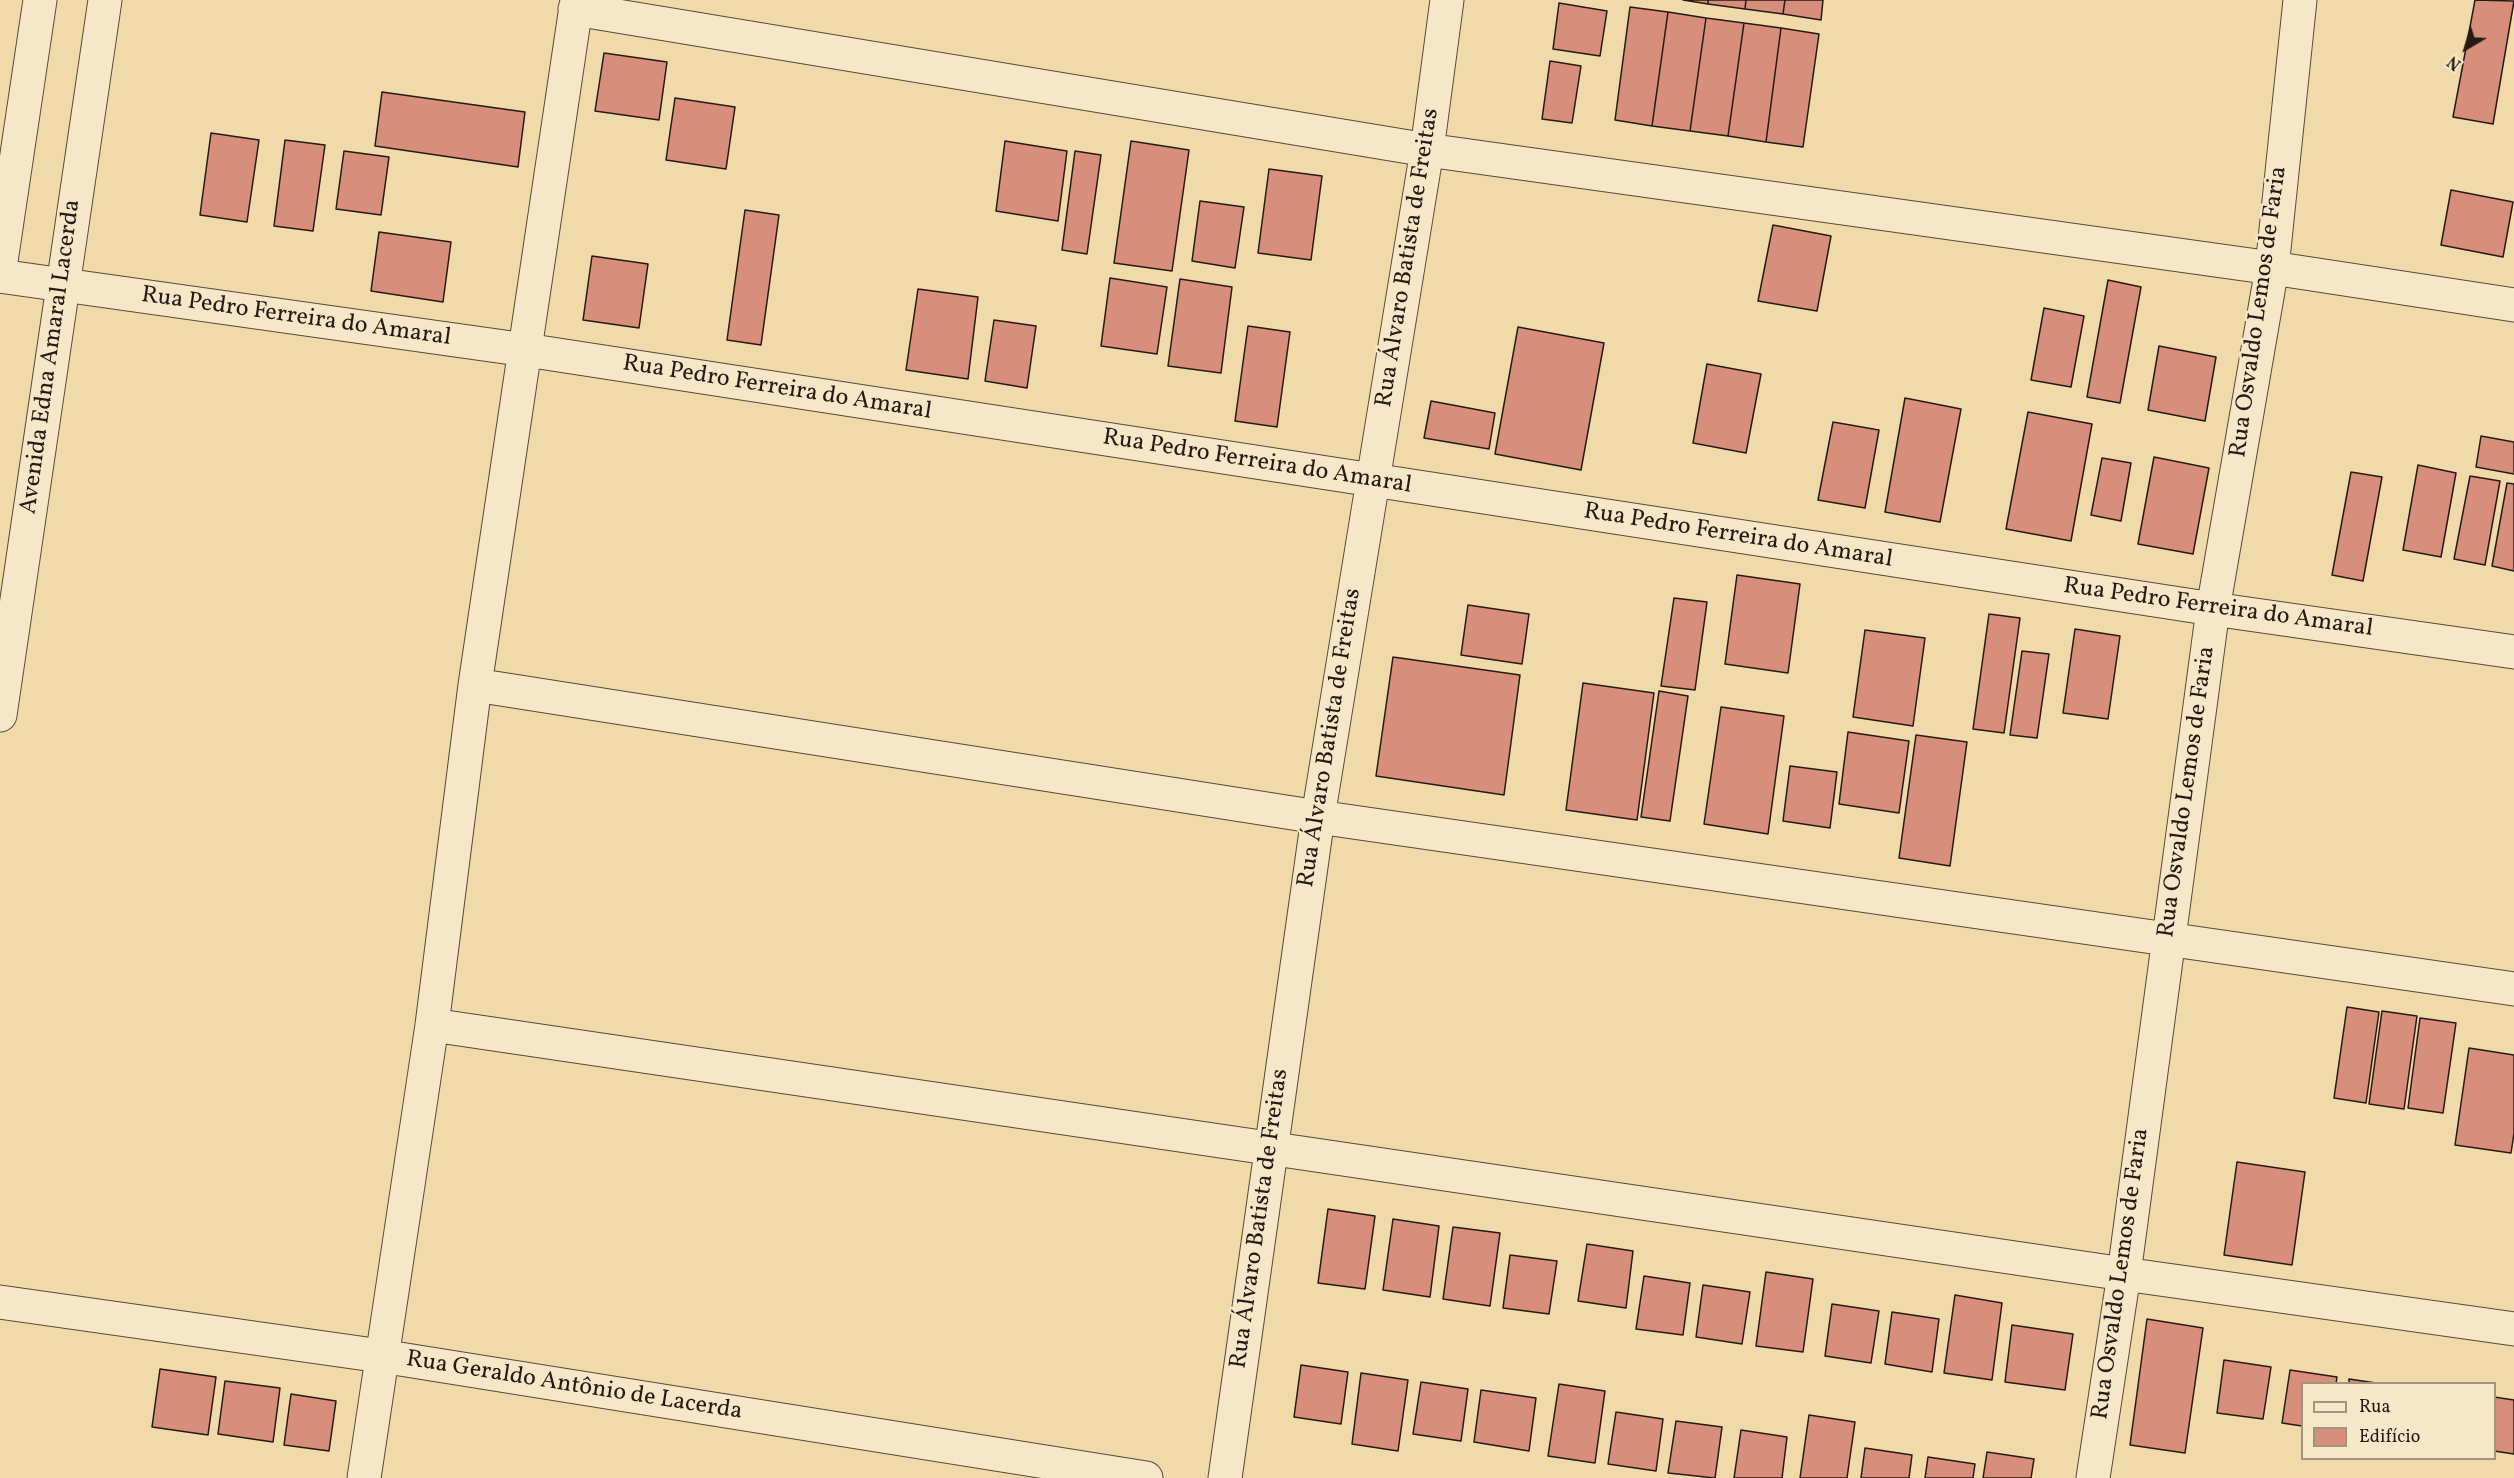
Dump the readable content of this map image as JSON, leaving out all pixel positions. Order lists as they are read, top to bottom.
{
  "streets": {
    "street": [
      "Rua Álvaro Batista de Freitas",
      "Rua Osvaldo Lemos de Faria",
      "Rua Pedro Ferreira do Amaral",
      "Avenida Edna Amaral Lacerda",
      "Rua Geraldo Antônio de Lacerda"
    ]
  },
  "crossings": [
    ["Rua Álvaro Batista de Freitas", "Rua Pedro Ferreira do Amaral"],
    ["Rua Osvaldo Lemos de Faria", "Rua Pedro Ferreira do Amaral"],
    ["Rua Pedro Ferreira do Amaral", "Avenida Edna Amaral Lacerda"]
  ],
  "legend": ["Rua", "Edifício"],
  "north": "bottom left"
}
